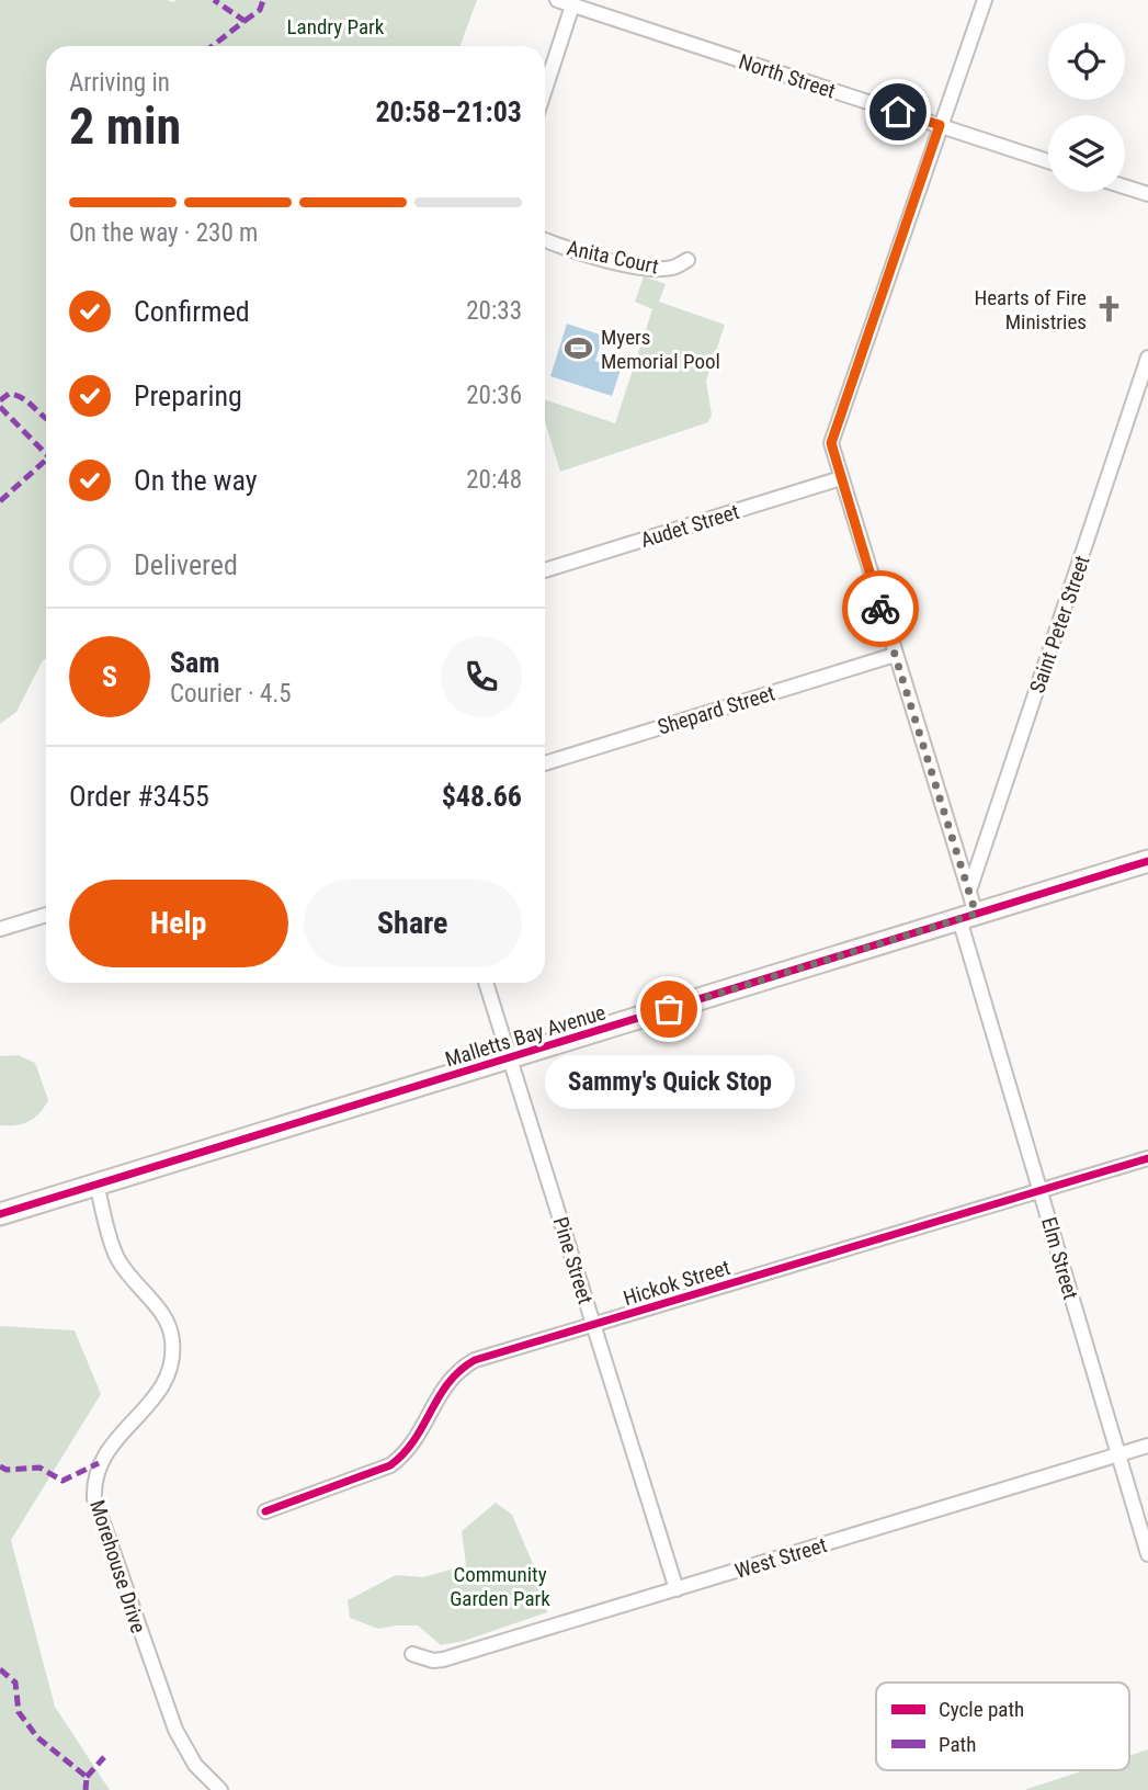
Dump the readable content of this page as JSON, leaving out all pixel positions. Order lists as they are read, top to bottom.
{
  "streets": {
    "street": [
      "North Street",
      "Anita Court",
      "Audet Street",
      "Saint Peter Street",
      "Shepard Street",
      "Malletts Bay Avenue",
      "Elm Street",
      "Pine Street",
      "Hickok Street",
      "West Street",
      "Morehouse Drive"
    ]
  },
  "crossings": [
    ["North Street", "Elm Street"],
    ["Audet Street", "Elm Street"],
    ["Saint Peter Street", "Elm Street"],
    ["Shepard Street", "Elm Street"],
    ["Malletts Bay Avenue", "Elm Street"],
    ["Malletts Bay Avenue", "Pine Street"],
    ["Malletts Bay Avenue", "Morehouse Drive"],
    ["Elm Street", "Hickok Street"],
    ["Elm Street", "West Street"],
    ["Pine Street", "Hickok Street"],
    ["Pine Street", "West Street"]
  ],
  "parks": ["Landry Park", "Community Garden Park"],
  "places": {
    "church": ["Hearts of Fire Ministries"],
    "sports": ["Myers Memorial Pool"],
    "other": ["Sammy's Quick Stop"]
  },
  "legend": ["Cycle path", "Path"],
  "page": {
    "heading": ["2 min", "Arriving in", "20:58–21:03"],
    "panel": [
      "Sam",
      "Courier · 4.5",
      "Order #3455",
      "$48.66"
    ],
    "bar": "On the way · 230 m",
    "list": [
      ["Confirmed", "20:33"],
      ["Preparing", "20:36"],
      ["On the way", "20:48"],
      "Delivered"
    ],
    "round": "S",
    "buttons": ["Help", "Share"],
    "bubble": "Sammy's Quick Stop"
  }
}
